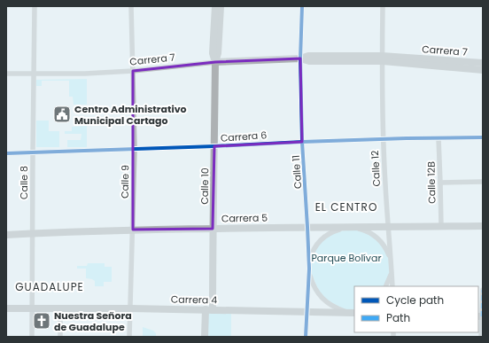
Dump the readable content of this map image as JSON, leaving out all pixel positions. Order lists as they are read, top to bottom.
{
  "streets": {
    "main road": [
      "Carrera 7",
      "Calle 10",
      "Carrera 5",
      "Carrera 4"
    ],
    "street": [
      "Carrera 6",
      "Calle 12",
      "Calle 11",
      "Calle 9",
      "Calle 8",
      "Calle 12B"
    ]
  },
  "crossings": [
    ["Carrera 7", "Calle 12"],
    ["Carrera 7", "Calle 11"],
    ["Carrera 7", "Calle 9"],
    ["Carrera 7", "Calle 8"],
    ["Carrera 7", "Calle 10"],
    ["Carrera 6", "Calle 12"],
    ["Carrera 6", "Calle 11"],
    ["Carrera 6", "Calle 9"],
    ["Carrera 6", "Calle 8"],
    ["Carrera 6", "Calle 12B"],
    ["Carrera 6", "Calle 10"],
    ["Calle 12", "Carrera 5"],
    ["Calle 11", "Carrera 5"],
    ["Calle 11", "Carrera 4"],
    ["Calle 9", "Carrera 5"],
    ["Calle 9", "Carrera 4"],
    ["Calle 8", "Carrera 5"],
    ["Calle 8", "Carrera 4"],
    ["Calle 12B", "Carrera 5"],
    ["Calle 10", "Carrera 5"],
    ["Calle 10", "Carrera 4"]
  ],
  "districts": ["EL CENTRO", "GUADALUPE"],
  "parks": ["Parque Bolívar"],
  "places": {
    "public building": ["Centro Administrativo Municipal Cartago"],
    "church": ["Nuestra Señora de Guadalupe"]
  },
  "legend": ["Cycle path", "Path"]
}
